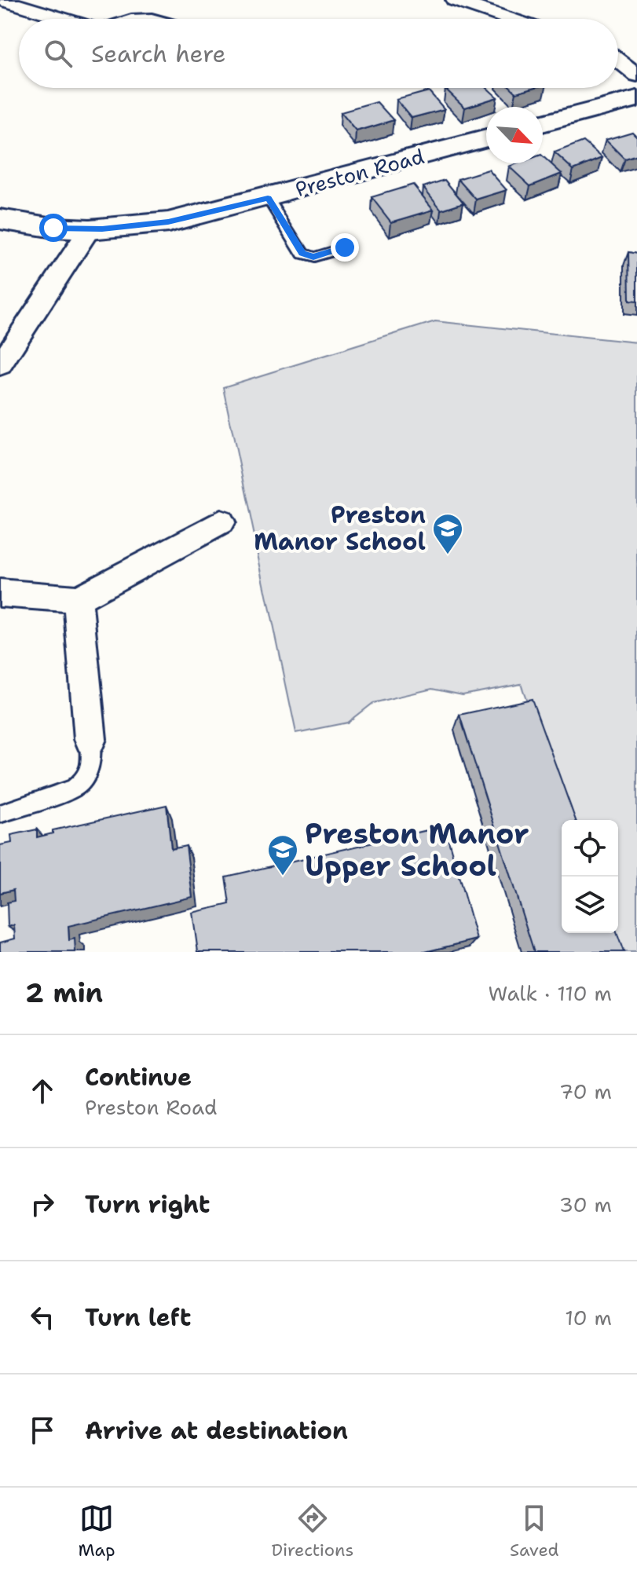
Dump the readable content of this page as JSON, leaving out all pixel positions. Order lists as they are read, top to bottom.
{
  "streets": {
    "street": ["Preston Road"]
  },
  "places": {
    "school or university": ["Preston Manor School", "Preston Manor Upper School"]
  },
  "north": "bottom right",
  "page": {
    "search": "Search here",
    "heading": ["2 min", "Walk · 110 m"],
    "list": [
      ["Continue", "Preston Road", "70 m"],
      ["Turn right", "30 m"],
      ["Turn left", "10 m"],
      "Arrive at destination"
    ],
    "nav": ["Map", "Directions", "Saved"]
  }
}
